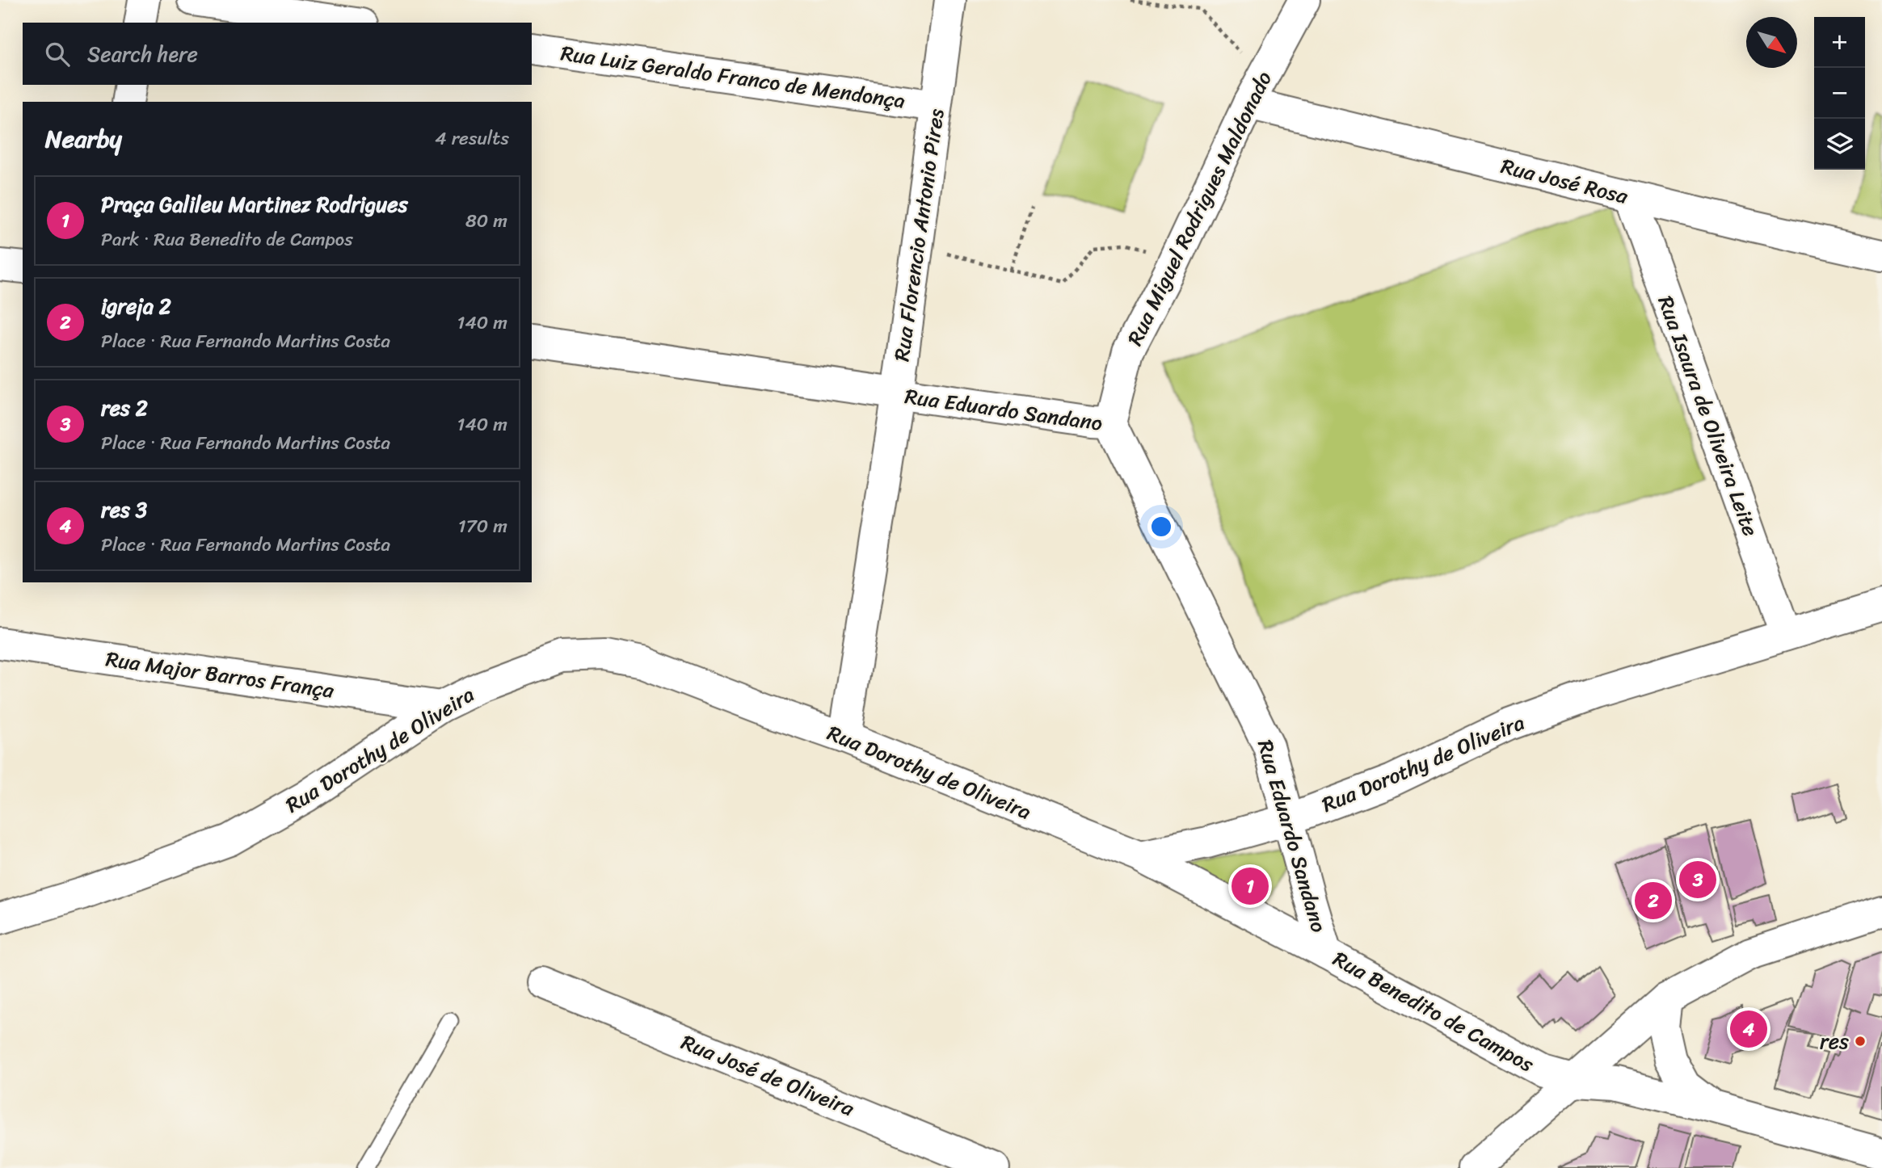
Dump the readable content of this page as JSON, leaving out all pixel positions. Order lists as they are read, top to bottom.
{
  "streets": {
    "street": [
      "Rua Luiz Geraldo Franco de Mendonça",
      "Rua José Rosa",
      "Rua Miguel Rodrigues Maldonado",
      "Rua Florencio Antonio Pires",
      "Rua Eduardo Sandano",
      "Rua Isaura de Oliveira Leite",
      "Rua Major Barros França",
      "Rua Dorothy de Oliveira",
      "Rua Benedito de Campos",
      "Rua José de Oliveira"
    ]
  },
  "crossings": [
    ["Rua Luiz Geraldo Franco de Mendonça", "Rua Florencio Antonio Pires"],
    ["Rua José Rosa", "Rua Miguel Rodrigues Maldonado"],
    ["Rua José Rosa", "Rua Isaura de Oliveira Leite"],
    ["Rua Miguel Rodrigues Maldonado", "Rua Eduardo Sandano"],
    ["Rua Florencio Antonio Pires", "Rua Eduardo Sandano"],
    ["Rua Florencio Antonio Pires", "Rua Dorothy de Oliveira"],
    ["Rua Eduardo Sandano", "Rua Dorothy de Oliveira"],
    ["Rua Eduardo Sandano", "Rua Benedito de Campos"],
    ["Rua Isaura de Oliveira Leite", "Rua Dorothy de Oliveira"],
    ["Rua Major Barros França", "Rua Dorothy de Oliveira"],
    ["Rua Dorothy de Oliveira", "Rua Benedito de Campos"]
  ],
  "places": ["res"],
  "north": "bottom right",
  "page": {
    "map_buttons": ["+", "−"],
    "search": "Search here",
    "heading": ["Nearby", "4 results"],
    "list": [
      {
        "mark": "1",
        "name": "Praça Galileu Martinez Rodrigues",
        "note": "Park · Rua Benedito de Campos",
        "value": "80 m"
      },
      {
        "mark": "2",
        "name": "igreja 2",
        "note": "Place · Rua Fernando Martins Costa",
        "value": "140 m"
      },
      {
        "mark": "3",
        "name": "res 2",
        "note": "Place · Rua Fernando Martins Costa",
        "value": "140 m"
      },
      {
        "mark": "4",
        "name": "res 3",
        "note": "Place · Rua Fernando Martins Costa",
        "value": "170 m"
      }
    ],
    "pins": [
      "3",
      "1",
      "2",
      "4"
    ]
  }
}
